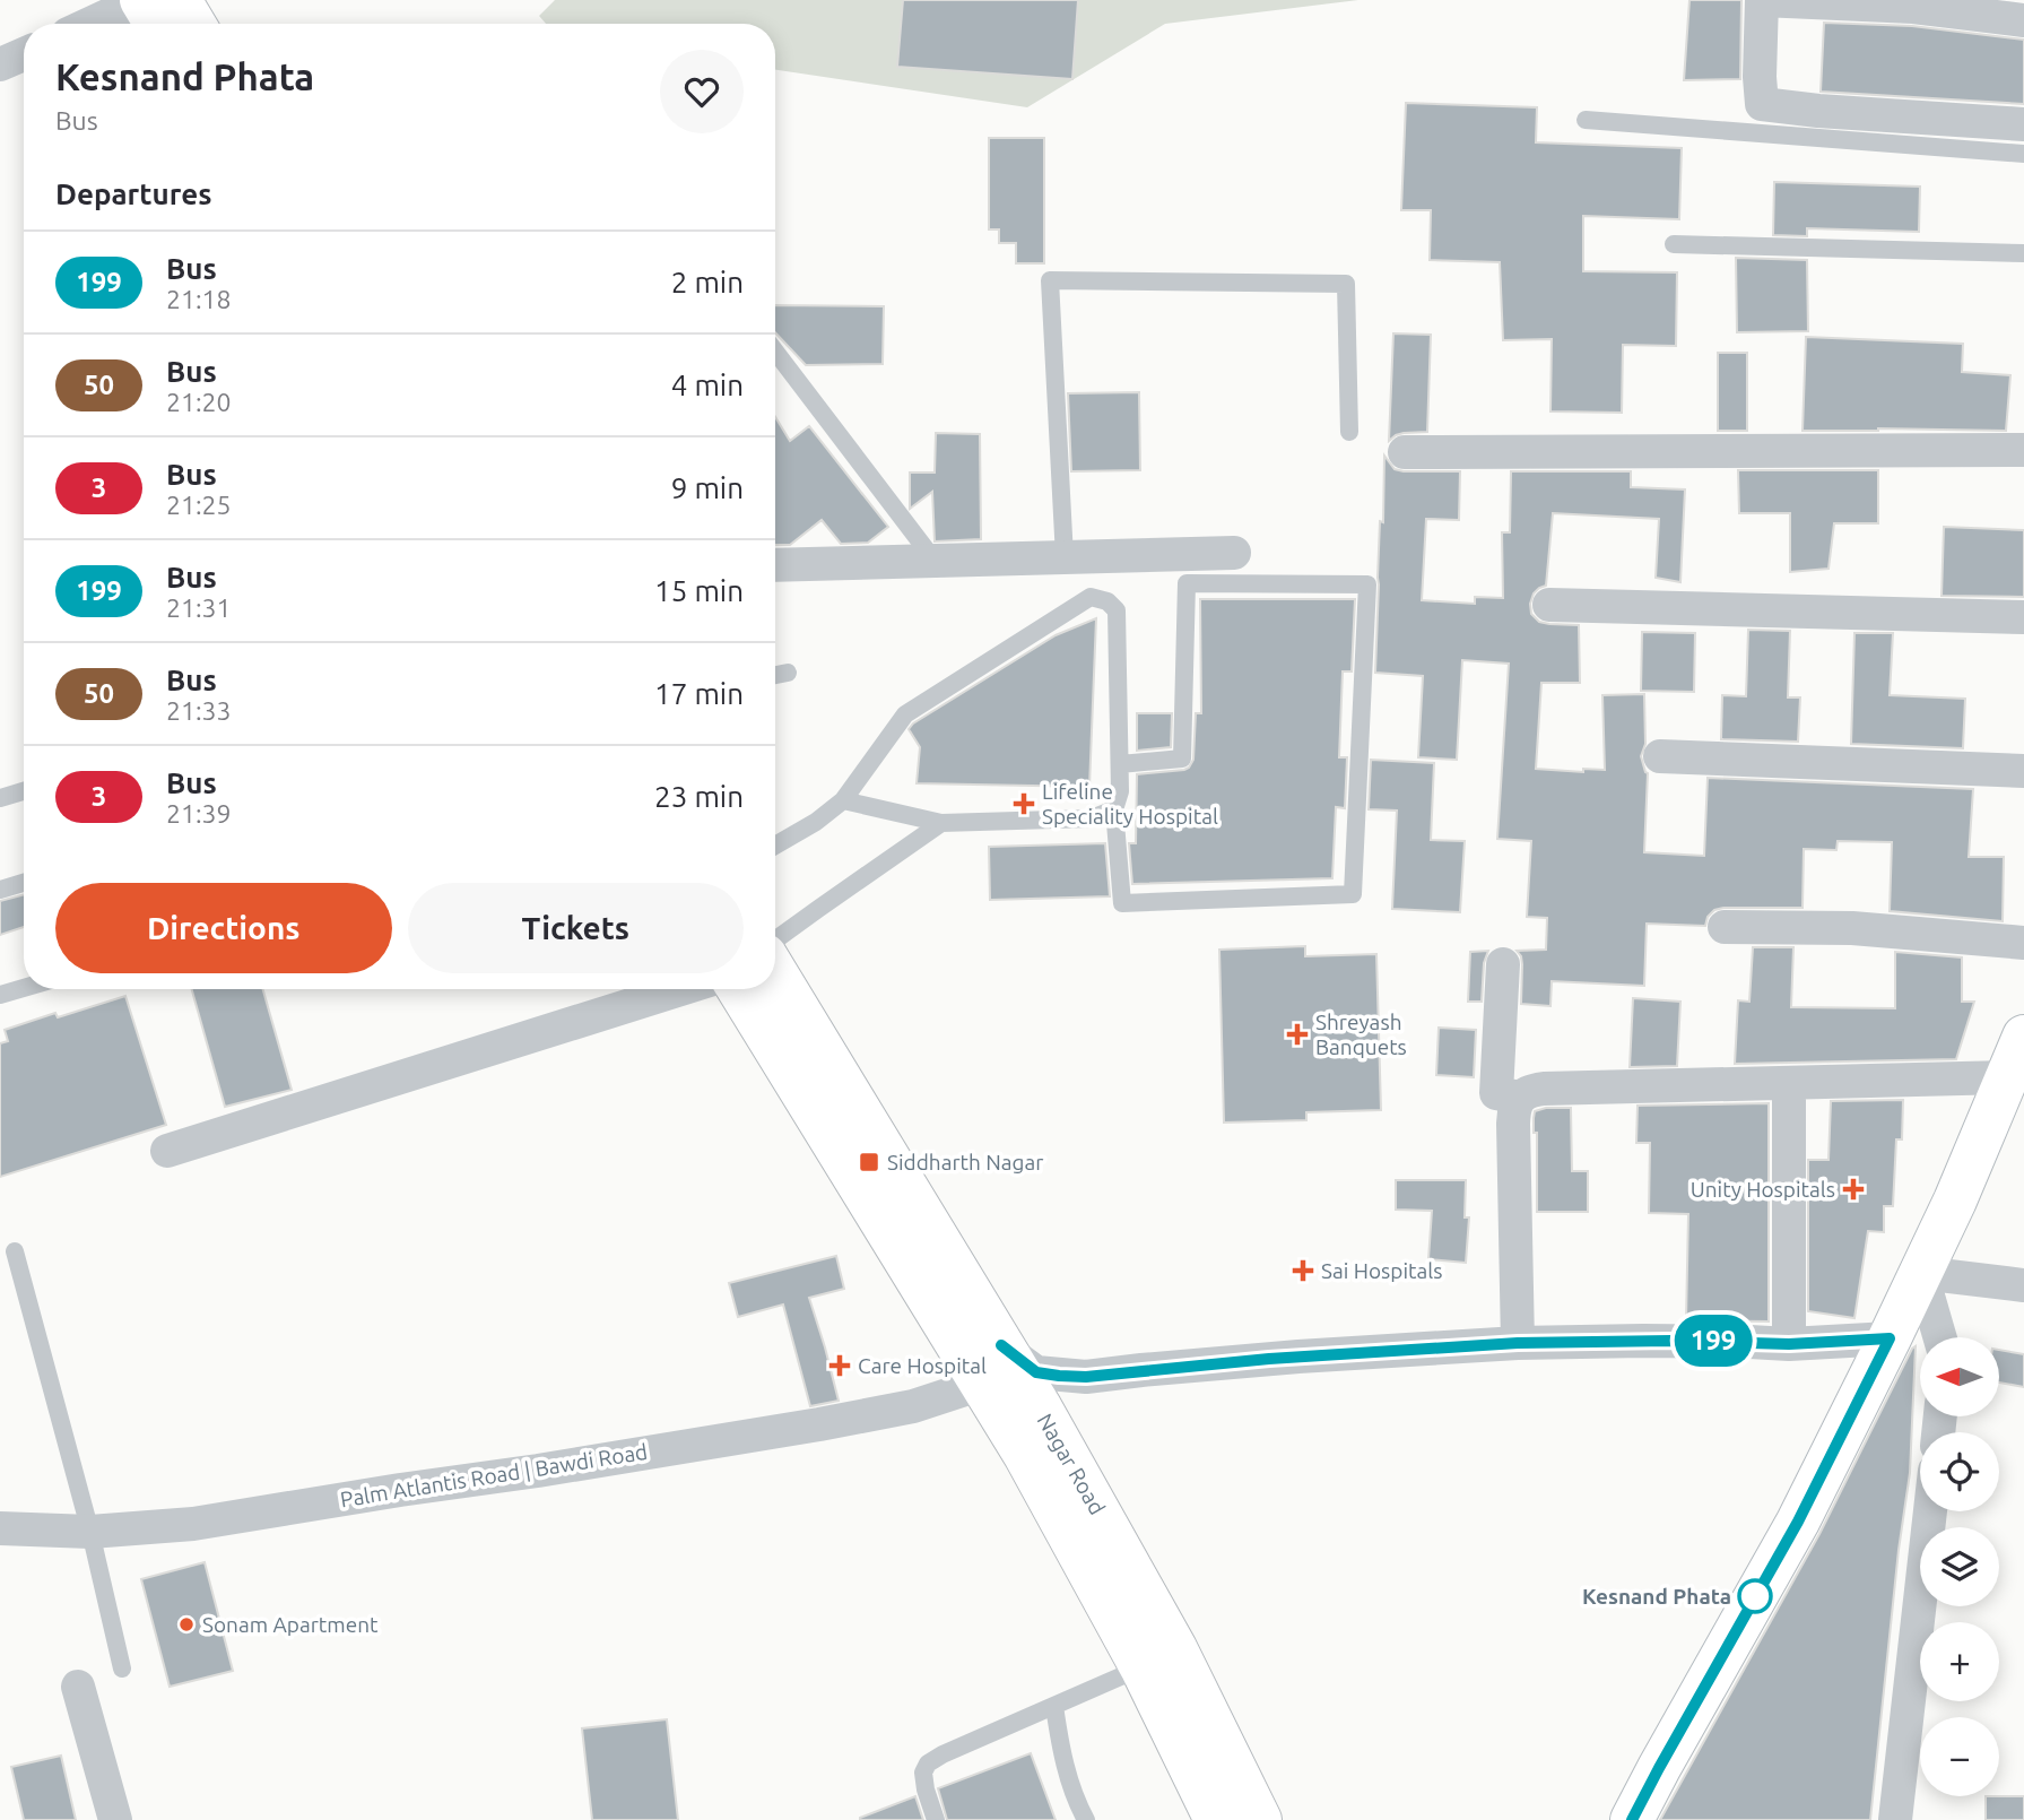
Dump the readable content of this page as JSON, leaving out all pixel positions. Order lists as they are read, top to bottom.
{
  "streets": {
    "main road": ["Nagar Road"],
    "street": ["Palm Atlantis Road | Bawdi Road"]
  },
  "crossings": [
    ["Nagar Road", "Palm Atlantis Road | Bawdi Road"]
  ],
  "places": {
    "health": [
      "Lifeline Speciality Hospital",
      "Shreyash Banquets",
      "Unity Hospitals",
      "Sai Hospitals",
      "Care Hospital"
    ],
    "transit": ["Siddharth Nagar"],
    "other": ["Kesnand Phata", "Sonam Apartment"]
  },
  "lines": ["bus line 199"],
  "north": "left",
  "page": {
    "on_map": "199",
    "heading": [
      ["Kesnand Phata", "Bus"],
      "Departures"
    ],
    "list": [
      {
        "mark": "199",
        "name": "Bus",
        "note": "21:18",
        "value": "2 min"
      },
      {
        "mark": "50",
        "name": "Bus",
        "note": "21:20",
        "value": "4 min"
      },
      {
        "mark": "3",
        "name": "Bus",
        "note": "21:25",
        "value": "9 min"
      },
      {
        "mark": "199",
        "name": "Bus",
        "note": "21:31",
        "value": "15 min"
      },
      {
        "mark": "50",
        "name": "Bus",
        "note": "21:33",
        "value": "17 min"
      },
      {
        "mark": "3",
        "name": "Bus",
        "note": "21:39",
        "value": "23 min"
      }
    ],
    "buttons": ["Directions", "Tickets"],
    "map_buttons": ["+", "−"]
  }
}
